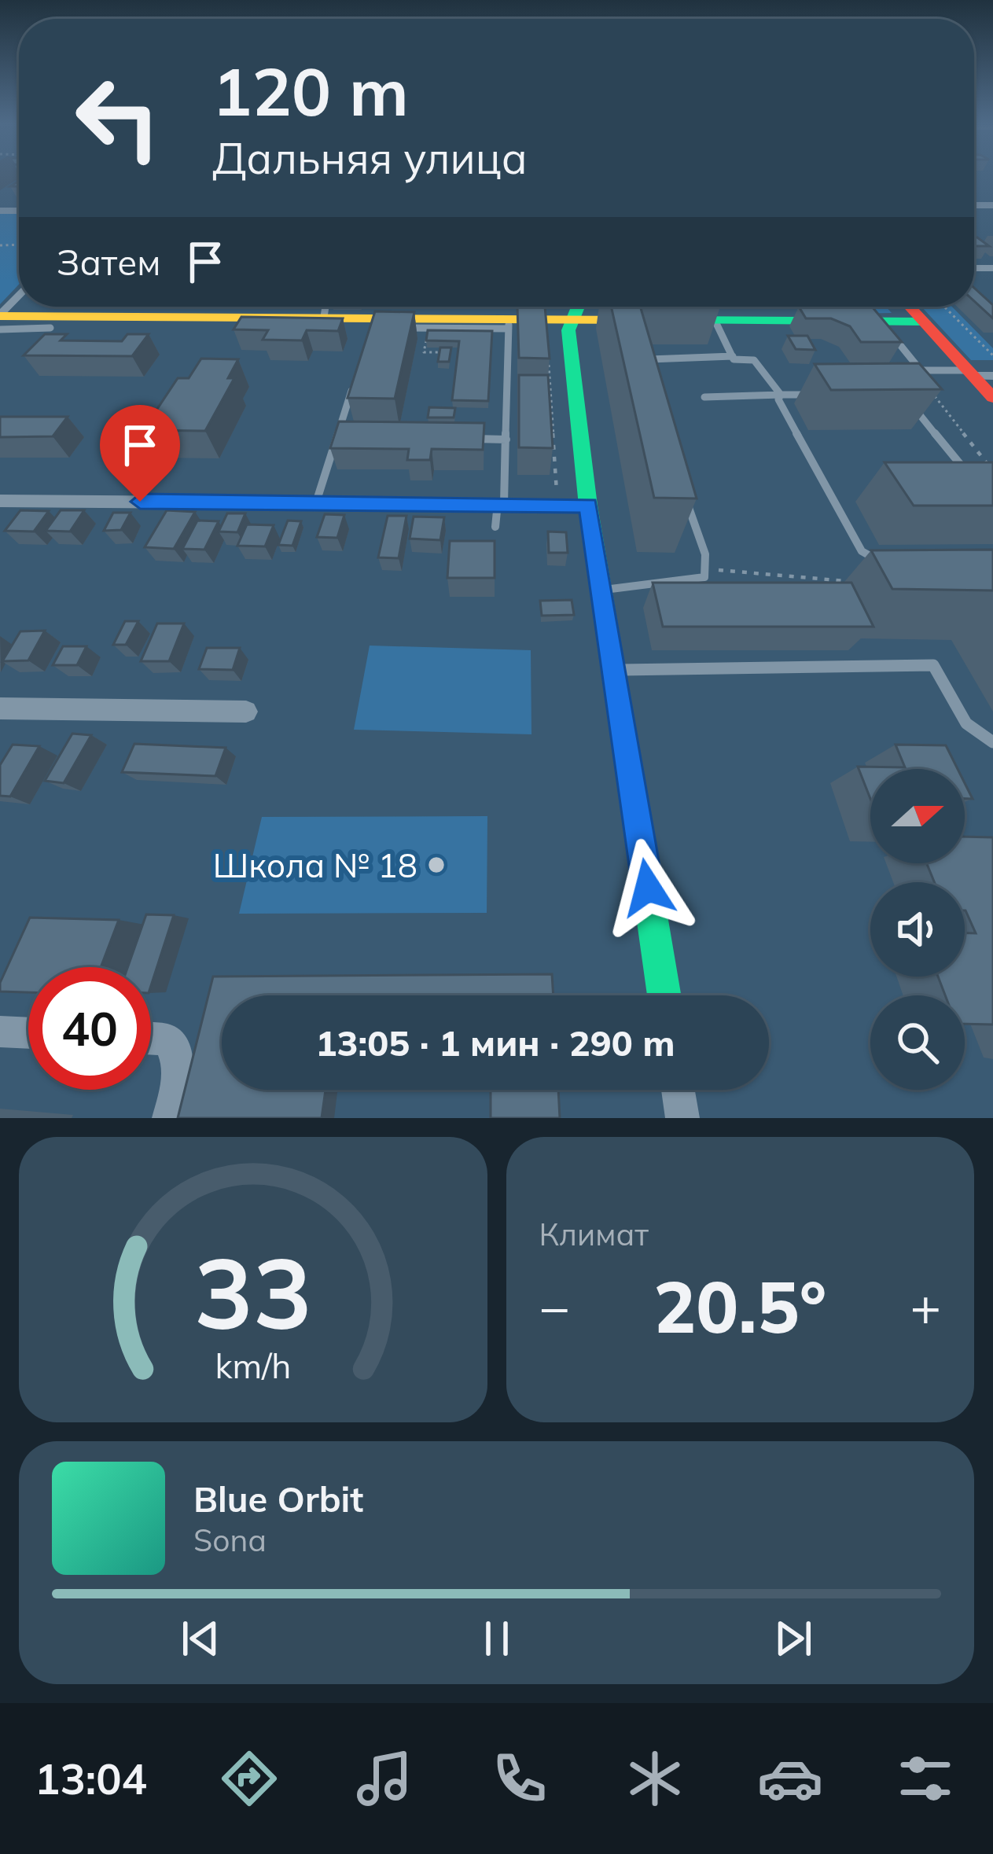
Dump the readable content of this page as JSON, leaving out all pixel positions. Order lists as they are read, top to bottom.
{
  "places": ["Школа № 18"],
  "north": "right",
  "page": {
    "turn": ["120 m", "Дальняя улица"],
    "then": "Затем",
    "limit": "40",
    "trip": "13:05 · 1 мин · 290 m",
    "tile": "Климат",
    "heat": ["−", "20.5°", "+"],
    "song": ["Blue Orbit", "Sona"],
    "tabs": "13:04",
    "gauge": ["33", "km/h"]
  }
}
